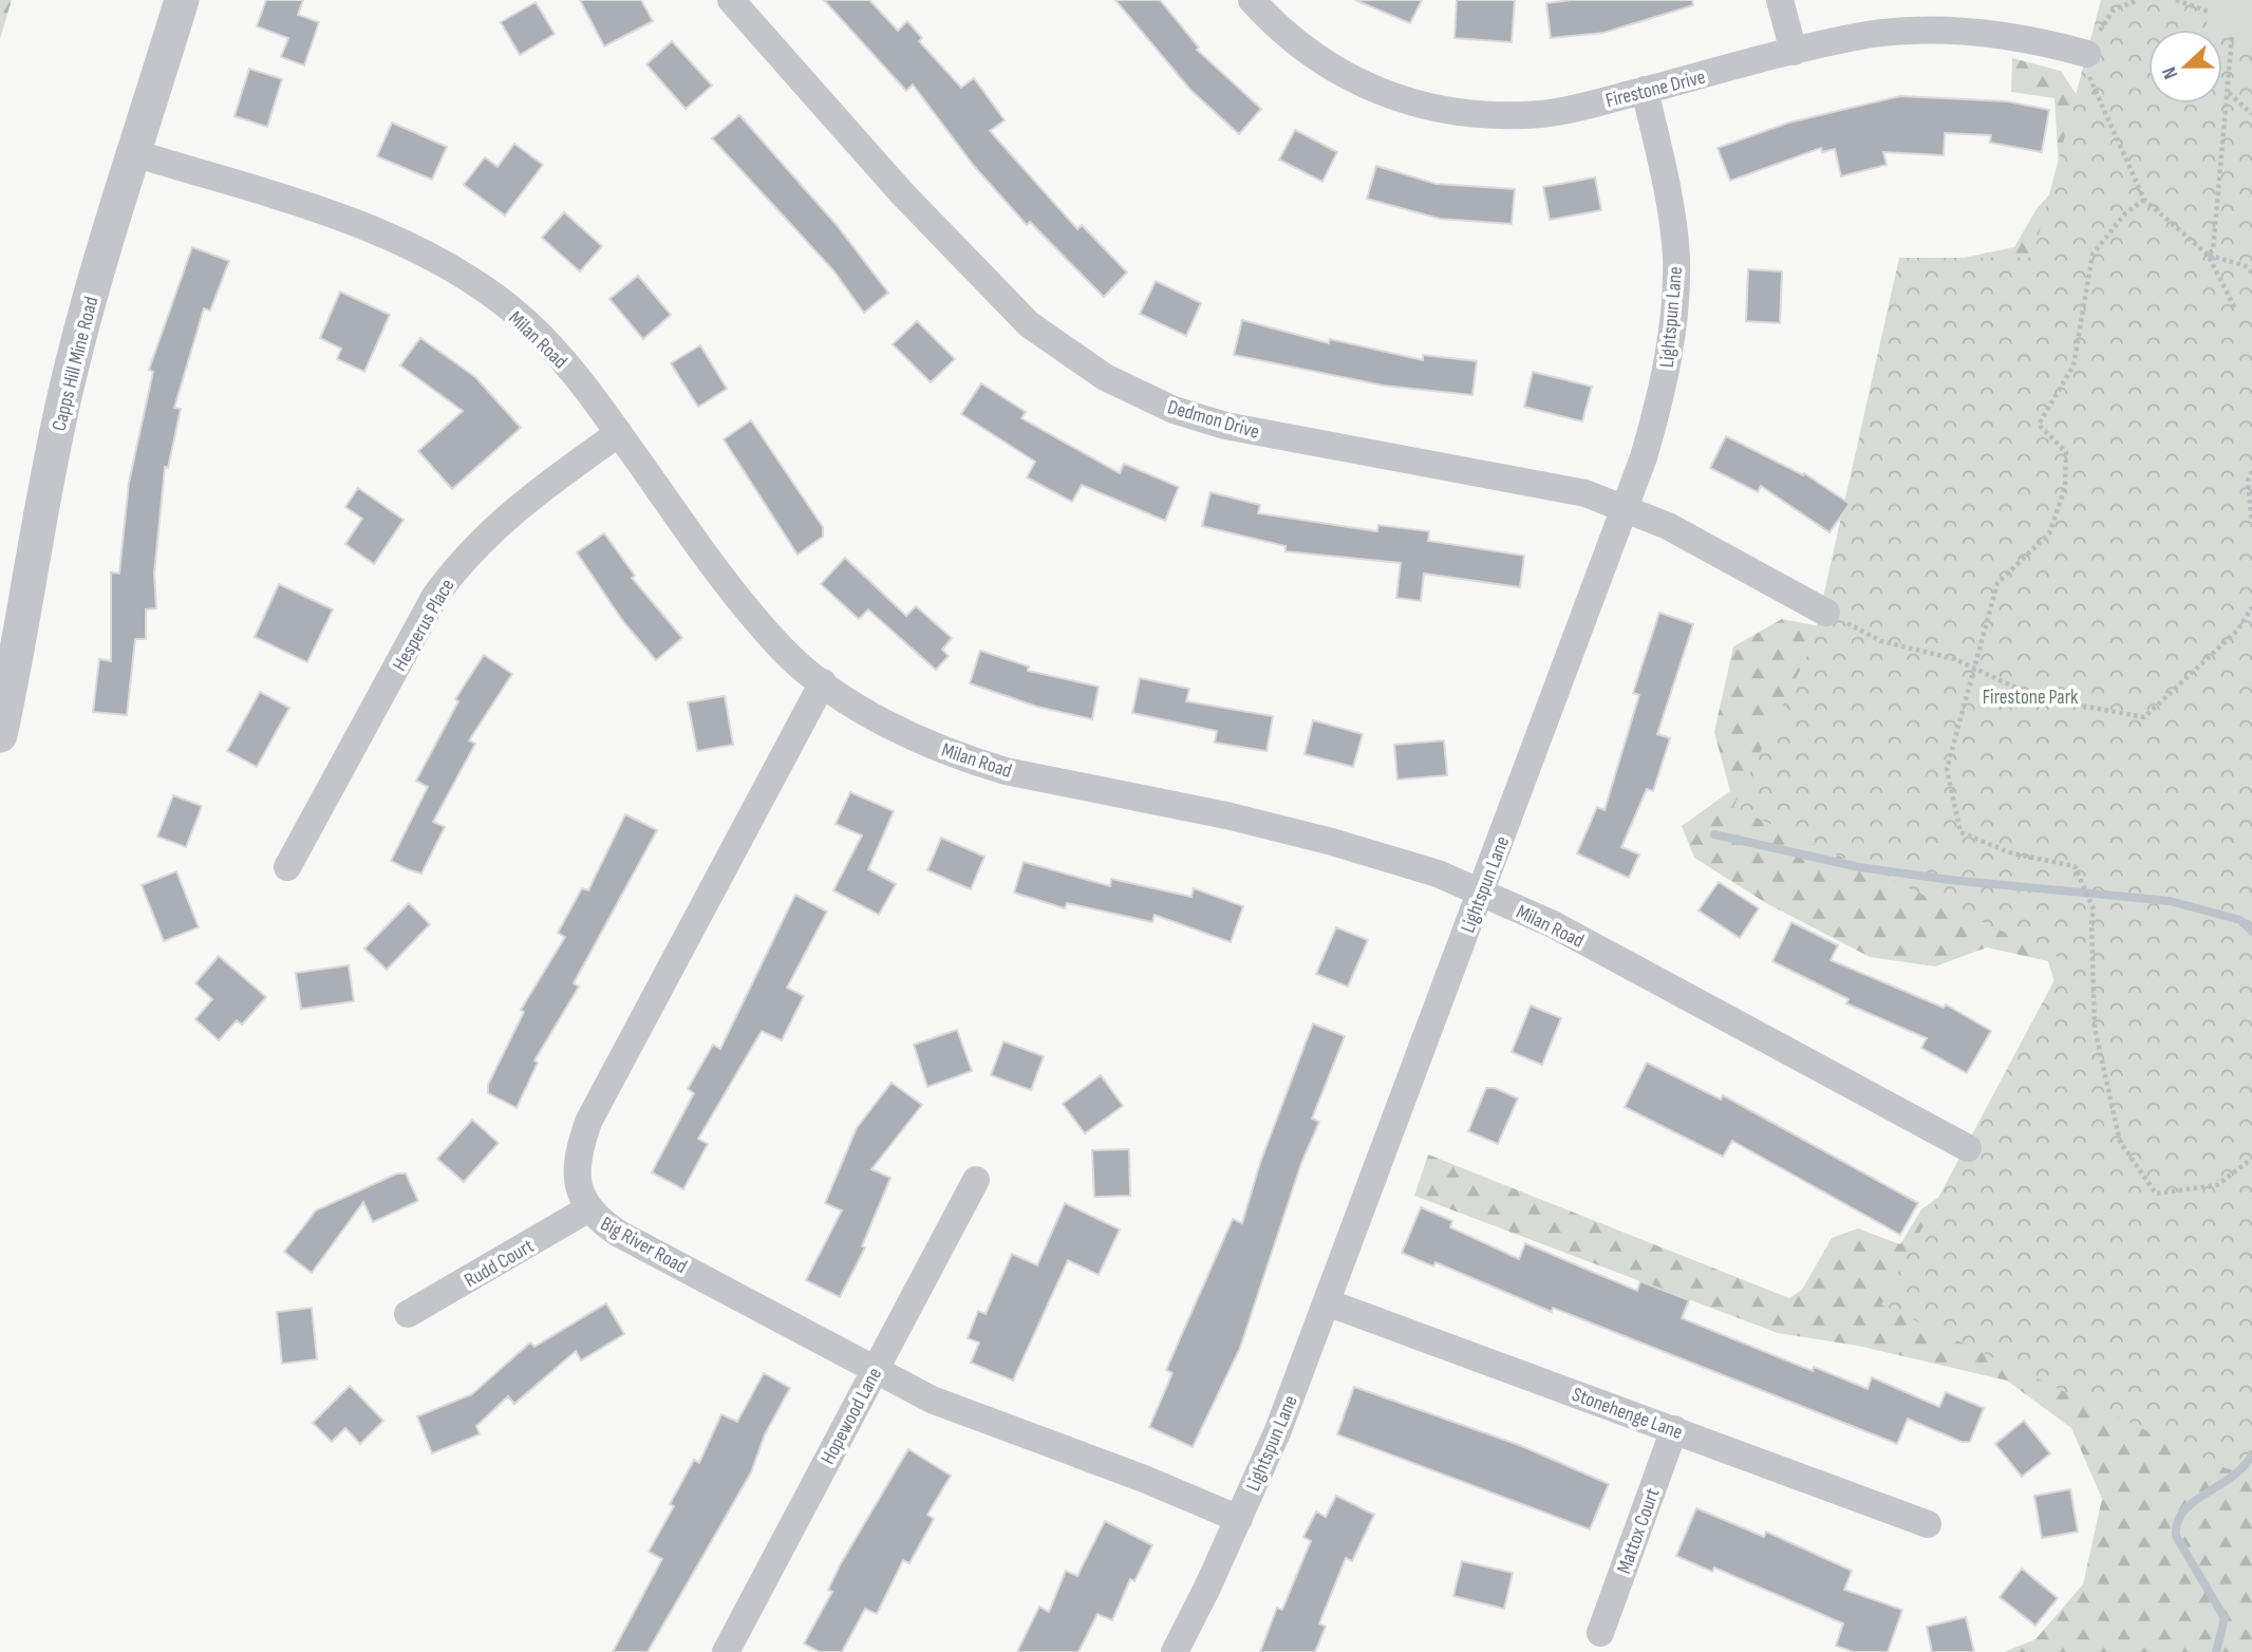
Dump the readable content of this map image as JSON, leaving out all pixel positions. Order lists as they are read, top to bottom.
{
  "streets": {
    "street": [
      "Firestone Drive",
      "Lightspun Lane",
      "Milan Road",
      "Capps Hill Mine Road",
      "Dedmon Drive",
      "Hesperus Place",
      "Big River Road",
      "Rudd Court",
      "Stonehenge Lane",
      "Hopewood Lane",
      "Mattox Court"
    ]
  },
  "crossings": [
    ["Firestone Drive", "Lightspun Lane"],
    ["Lightspun Lane", "Milan Road"],
    ["Lightspun Lane", "Dedmon Drive"],
    ["Lightspun Lane", "Big River Road"],
    ["Lightspun Lane", "Stonehenge Lane"],
    ["Milan Road", "Capps Hill Mine Road"],
    ["Milan Road", "Hesperus Place"],
    ["Milan Road", "Big River Road"],
    ["Big River Road", "Rudd Court"],
    ["Big River Road", "Hopewood Lane"],
    ["Stonehenge Lane", "Mattox Court"]
  ],
  "parks": ["Firestone Park"],
  "north": "left"
}
